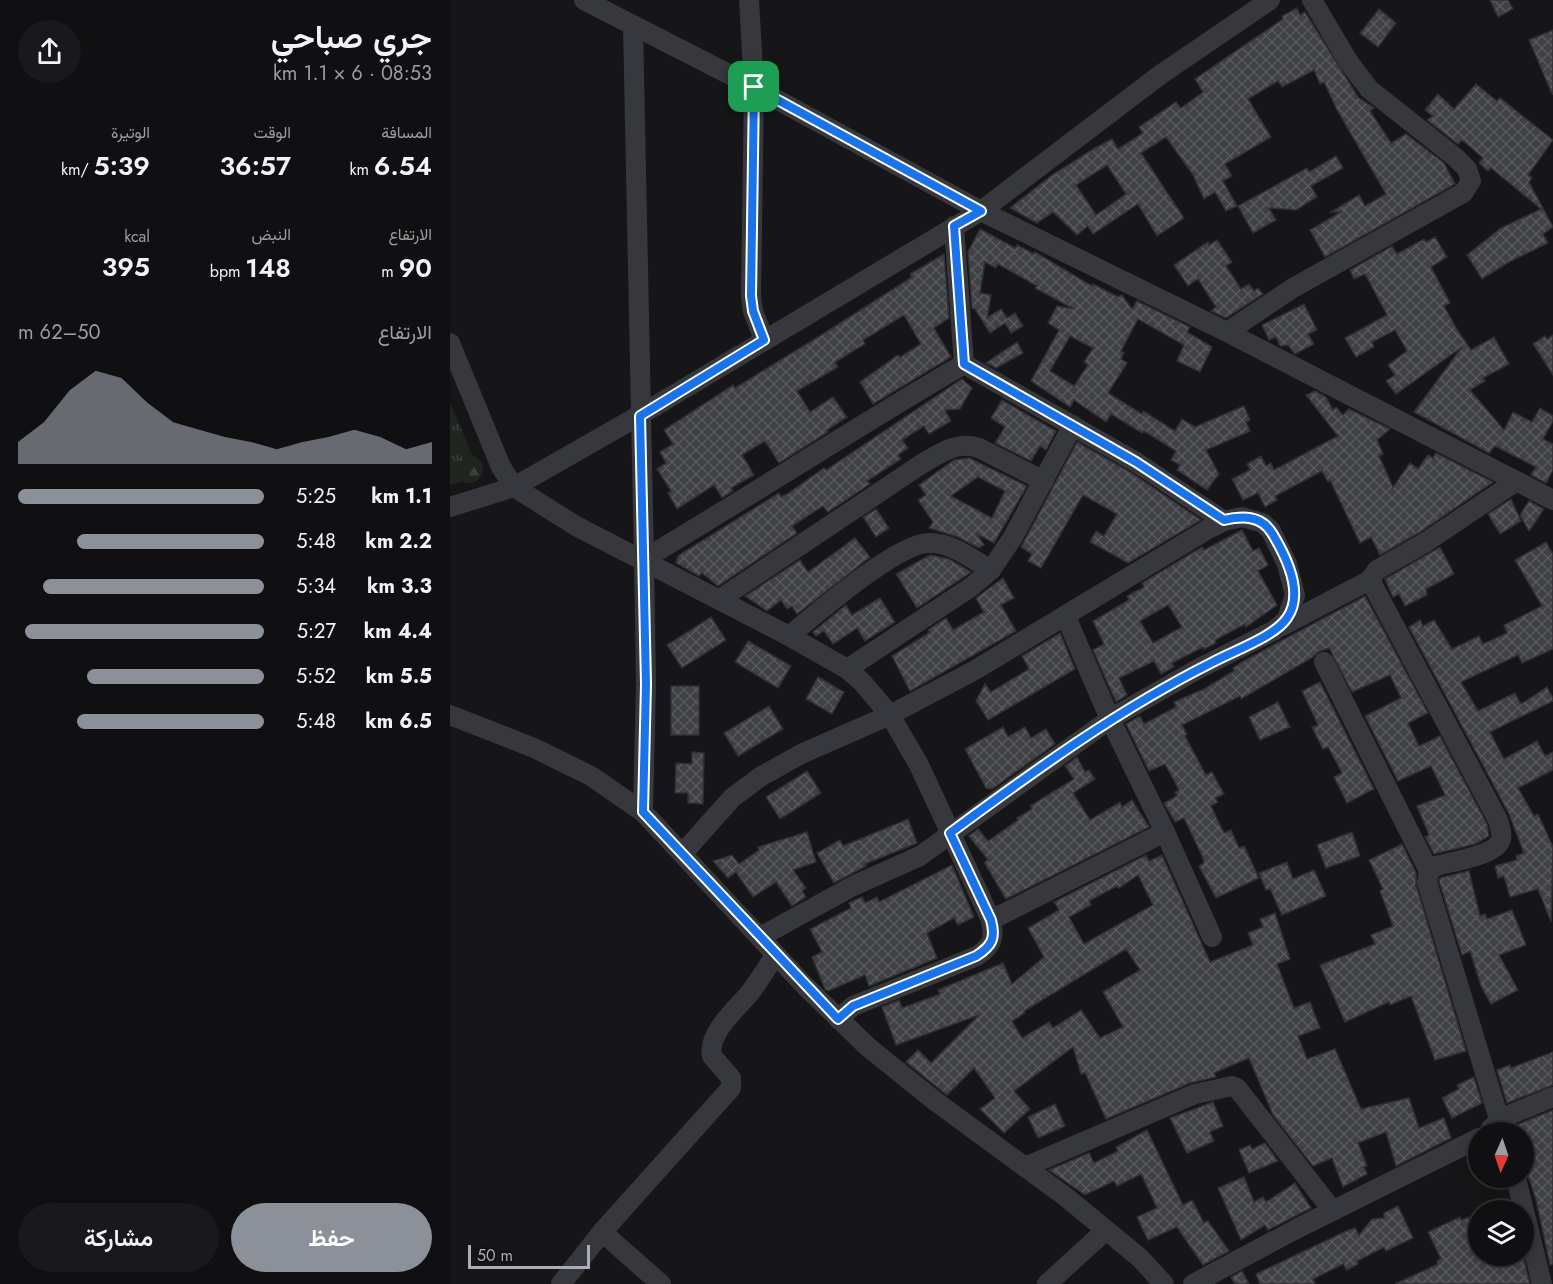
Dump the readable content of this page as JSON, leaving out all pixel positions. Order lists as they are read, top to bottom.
{
  "scale_bar": "50 m",
  "north": "bottom",
  "page": {
    "heading": ["جري صباحي", "08:53 · 6 × 1.1 km"],
    "stats": [
      ["المسافة", "6.54 km"],
      ["الوقت", "36:57"],
      ["الوتيرة", "5:39 /km"],
      ["الارتفاع", "90 m"],
      ["النبض", "148 bpm"],
      ["kcal", "395"]
    ],
    "chart": ["الارتفاع", "50–62 m"],
    "list": [
      {
        "name": "1.1 km",
        "note": "5:25"
      },
      {
        "name": "2.2 km",
        "note": "5:48"
      },
      {
        "name": "3.3 km",
        "note": "5:34"
      },
      {
        "name": "4.4 km",
        "note": "5:27"
      },
      {
        "name": "5.5 km",
        "note": "5:52"
      },
      {
        "name": "6.5 km",
        "note": "5:48"
      }
    ],
    "buttons": ["حفظ", "مشاركة"],
    "scale": "50 m"
  }
}
